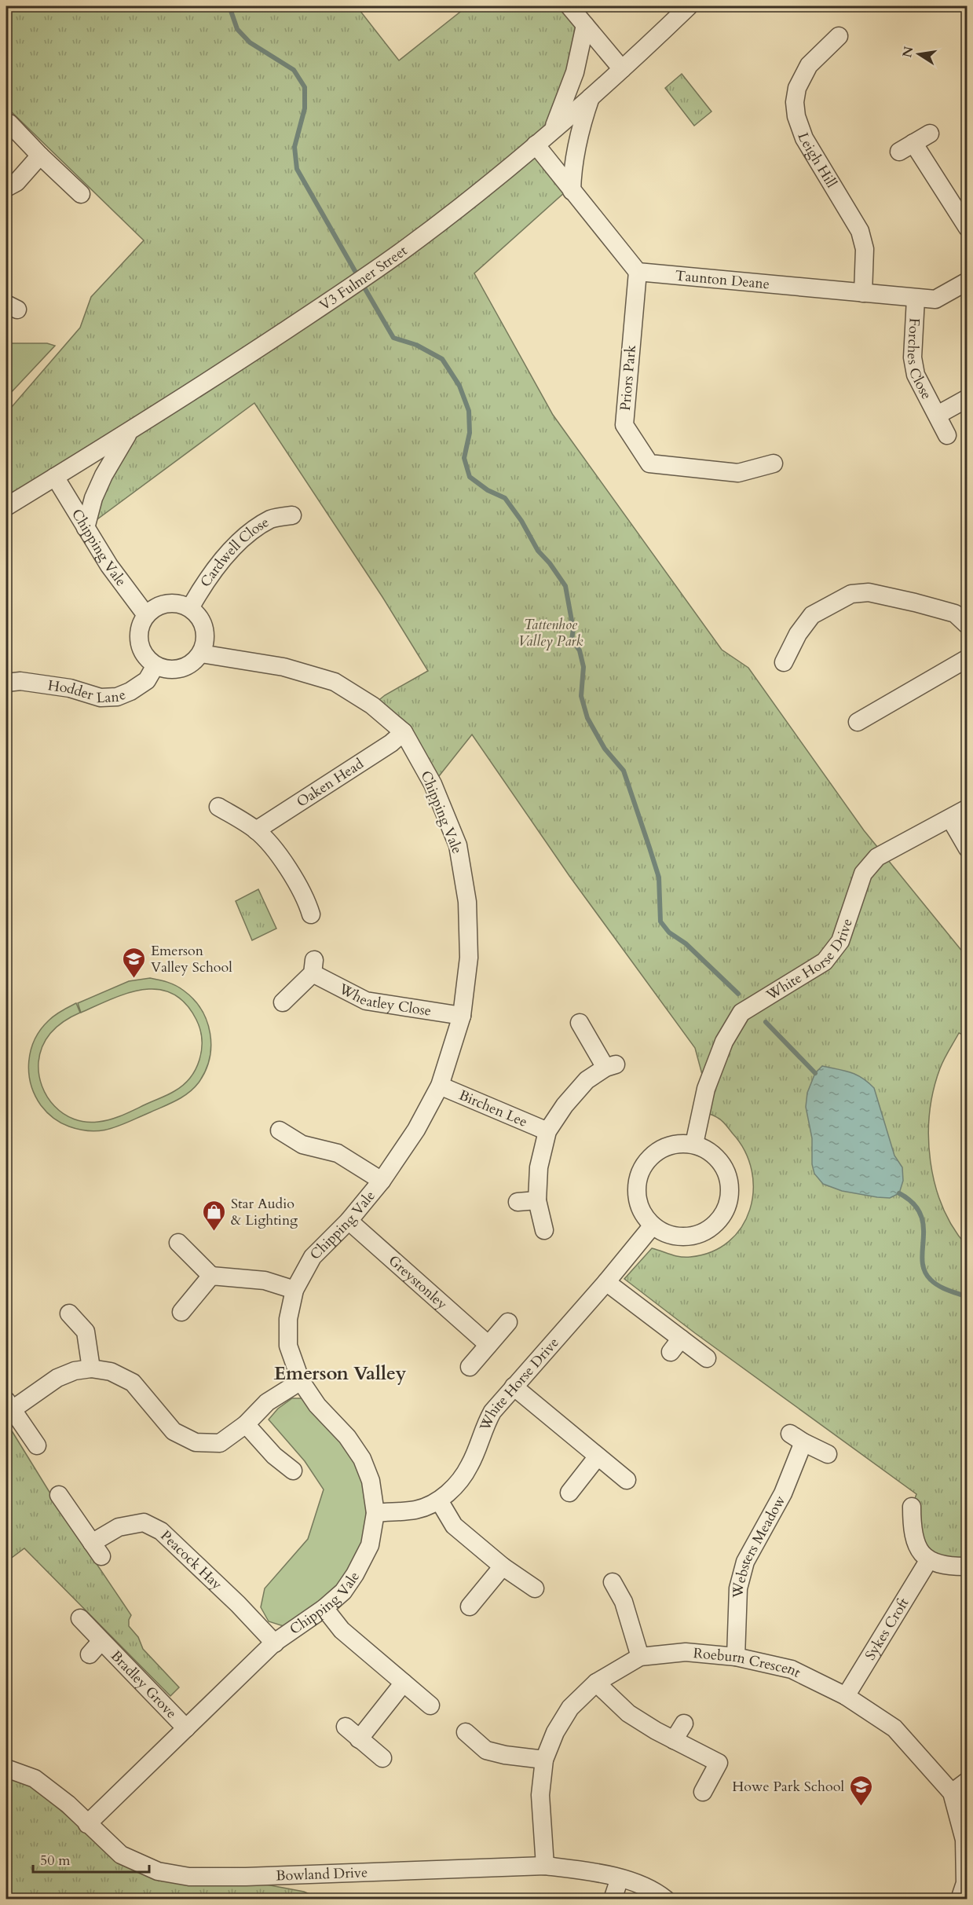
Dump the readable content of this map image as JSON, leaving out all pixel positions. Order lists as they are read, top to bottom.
{
  "streets": {
    "street": [
      "Leigh Hill",
      "V3 Fulmer Street",
      "Taunton Deane",
      "Forches Close",
      "Priors Park",
      "Chipping Vale",
      "Cardwell Close",
      "Hodder Lane",
      "Oaken Head",
      "White Horse Drive",
      "Wheatley Close",
      "Birchen Lee",
      "Greystonley",
      "Websters Meadow",
      "Peacock Hay",
      "Sykes Croft",
      "Roeburn Crescent",
      "Bradley Grove",
      "Bowland Drive"
    ]
  },
  "crossings": [
    ["Leigh Hill", "Taunton Deane"],
    ["V3 Fulmer Street", "Chipping Vale"],
    ["Taunton Deane", "Forches Close"],
    ["Taunton Deane", "Priors Park"],
    ["Chipping Vale", "Cardwell Close"],
    ["Chipping Vale", "Hodder Lane"],
    ["Chipping Vale", "Oaken Head"],
    ["Chipping Vale", "White Horse Drive"],
    ["Chipping Vale", "Wheatley Close"],
    ["Chipping Vale", "Birchen Lee"],
    ["Chipping Vale", "Greystonley"],
    ["Chipping Vale", "Peacock Hay"],
    ["Chipping Vale", "Bradley Grove"],
    ["Chipping Vale", "Bowland Drive"],
    ["Cardwell Close", "Hodder Lane"],
    ["Websters Meadow", "Roeburn Crescent"],
    ["Sykes Croft", "Roeburn Crescent"],
    ["Roeburn Crescent", "Bowland Drive"]
  ],
  "districts": ["Emerson Valley"],
  "parks": ["Tattenhoe Valley Park"],
  "places": {
    "school or university": ["Emerson Valley School", "Howe Park School"],
    "shop": ["Star Audio & Lighting"]
  },
  "scale_bar": "50 m",
  "north": "left"
}
